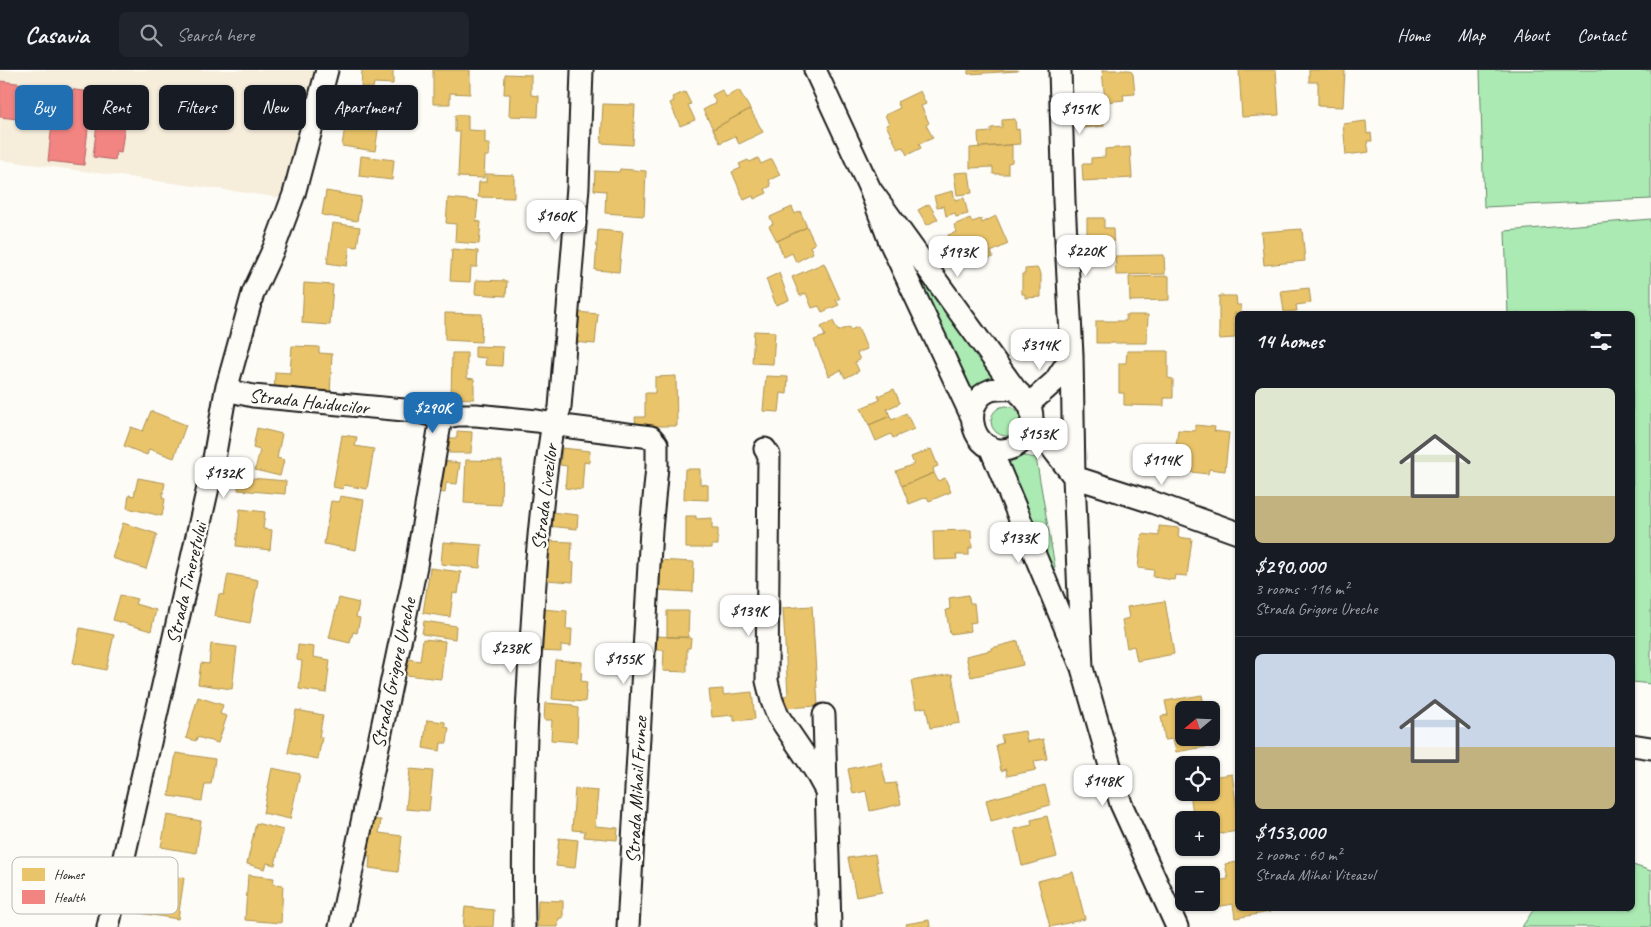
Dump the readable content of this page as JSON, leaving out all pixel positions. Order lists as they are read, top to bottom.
{
  "streets": {
    "street": [
      "Strada Haiducilor",
      "Strada Livezilor",
      "Strada Tineretului",
      "Strada Grigore Ureche",
      "Strada Mihail Frunze"
    ]
  },
  "crossings": [
    ["Strada Haiducilor", "Strada Livezilor"],
    ["Strada Haiducilor", "Strada Tineretului"],
    ["Strada Haiducilor", "Strada Grigore Ureche"],
    ["Strada Haiducilor", "Strada Mihail Frunze"]
  ],
  "legend": ["Homes", "Health"],
  "north": "left",
  "page": {
    "header": "Casavia",
    "search": "Search here",
    "nav": [
      "Home",
      "Map",
      "About",
      "Contact"
    ],
    "chip": [
      "Buy",
      "Rent",
      "Filters",
      "New",
      "Apartment"
    ],
    "price": [
      "$151K",
      "$160K",
      "$220K",
      "$193K",
      "$314K",
      "$290K",
      "$153K",
      "$114K",
      "$132K",
      "$133K",
      "$139K",
      "$238K",
      "$155K",
      "$148K"
    ],
    "heading": "14 homes",
    "list": [
      {
        "name": "$290,000",
        "note": "3 rooms · 116 m² · Strada Grigore Ureche"
      },
      {
        "name": "$153,000",
        "note": "2 rooms · 60 m² · Strada Mihai Viteazul"
      }
    ],
    "map_buttons": ["+", "−"]
  }
}
